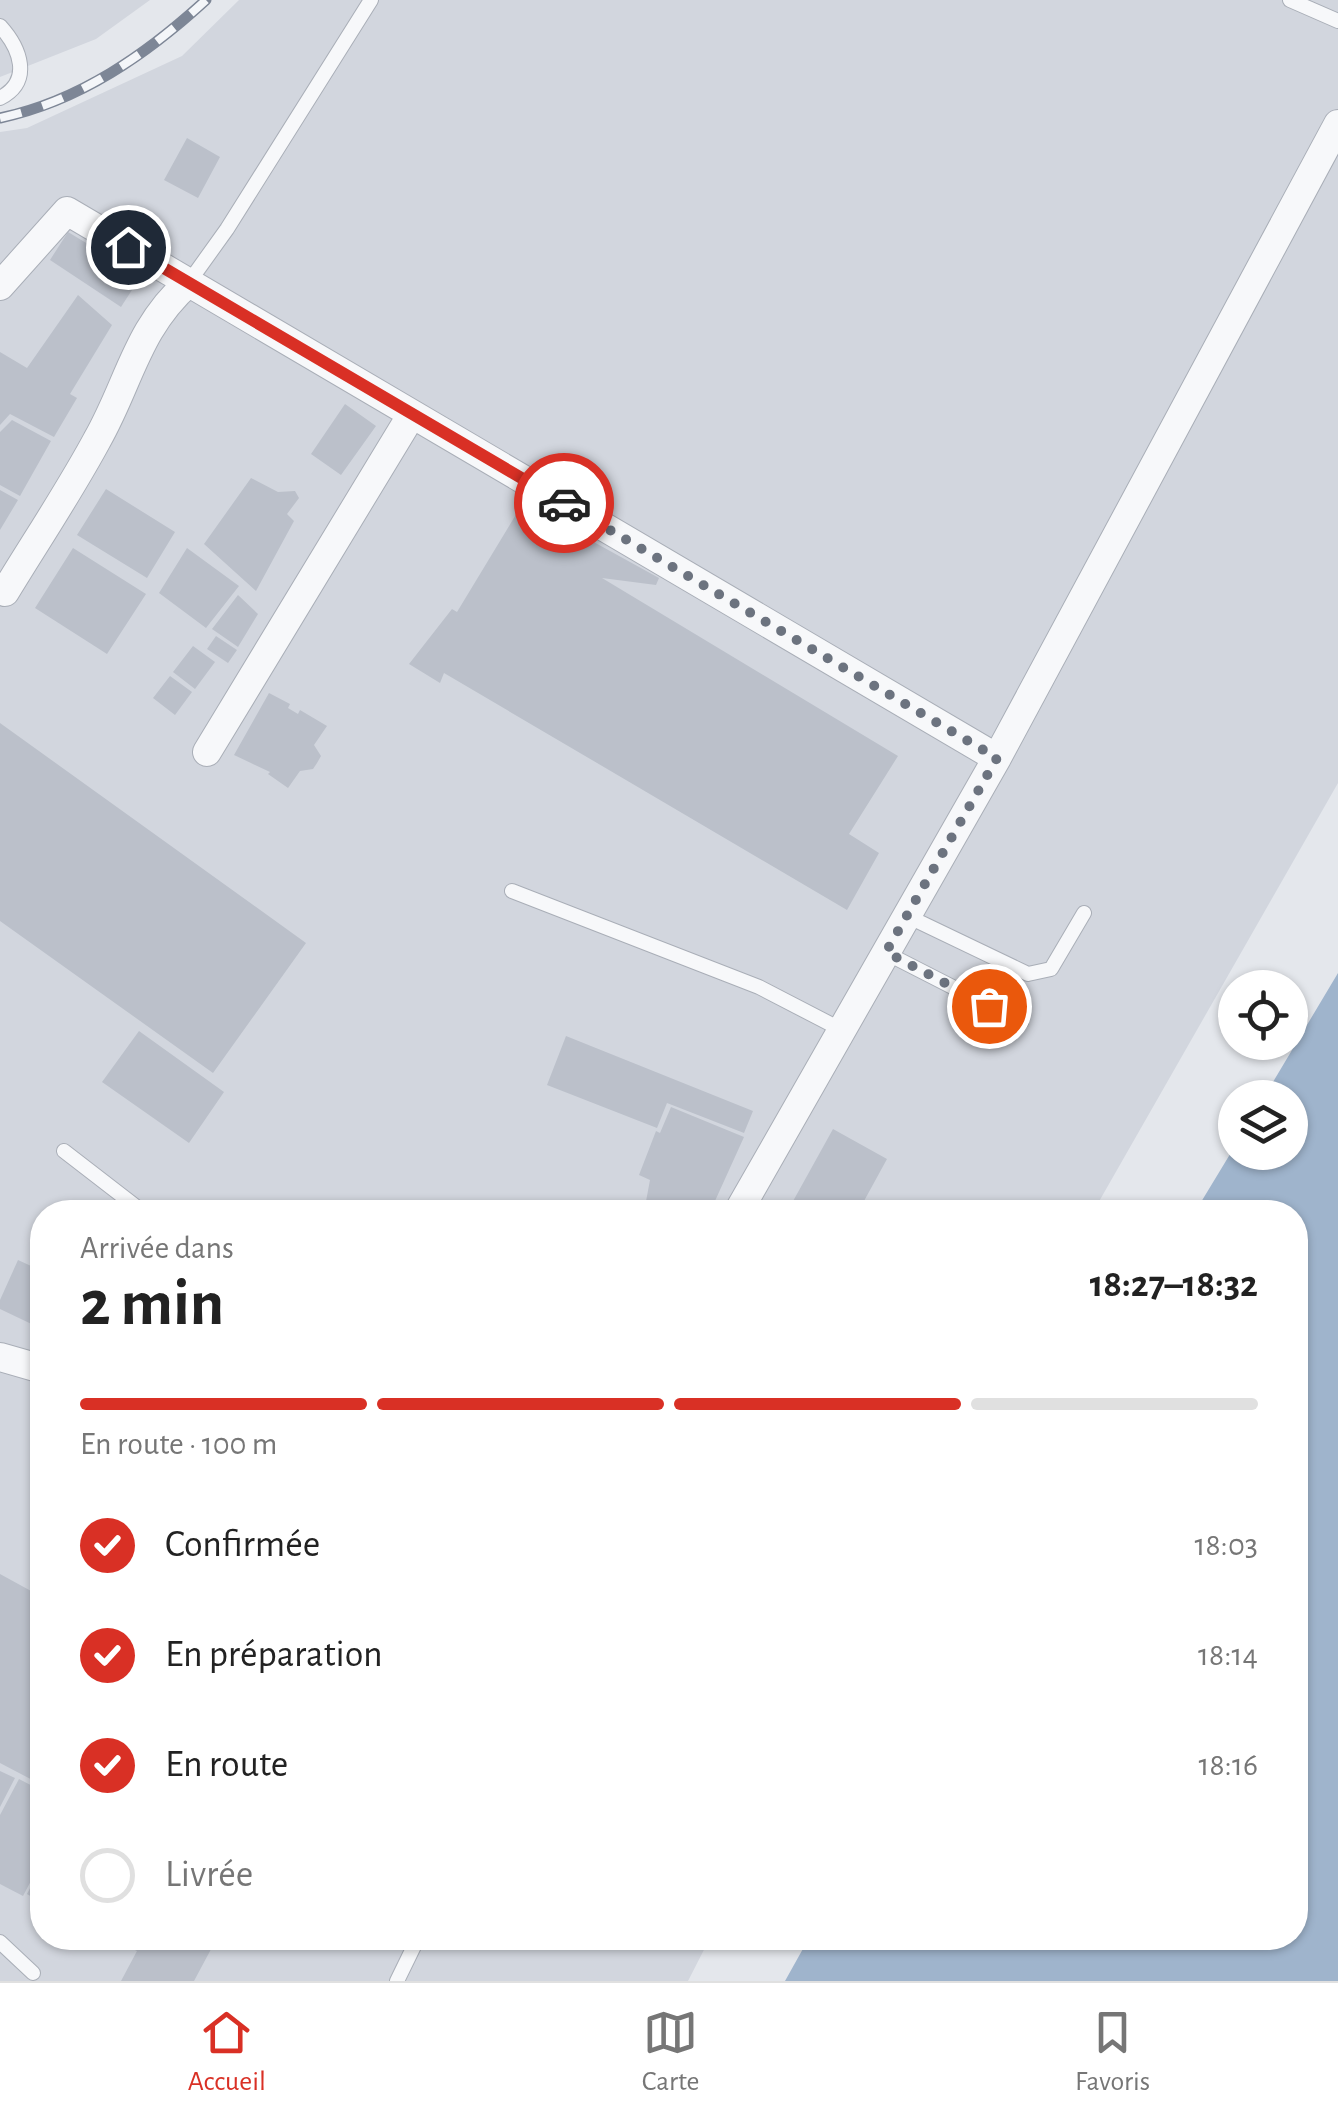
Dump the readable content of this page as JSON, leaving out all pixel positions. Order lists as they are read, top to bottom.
{
  "page": {
    "heading": ["2 min", "Arrivée dans", "18:27–18:32"],
    "bar": "En route · 100 m",
    "list": [
      ["Confirmée", "18:03"],
      ["En préparation", "18:14"],
      ["En route", "18:16"],
      "Livrée"
    ],
    "tabs": ["Accueil", "Carte", "Favoris"]
  }
}
